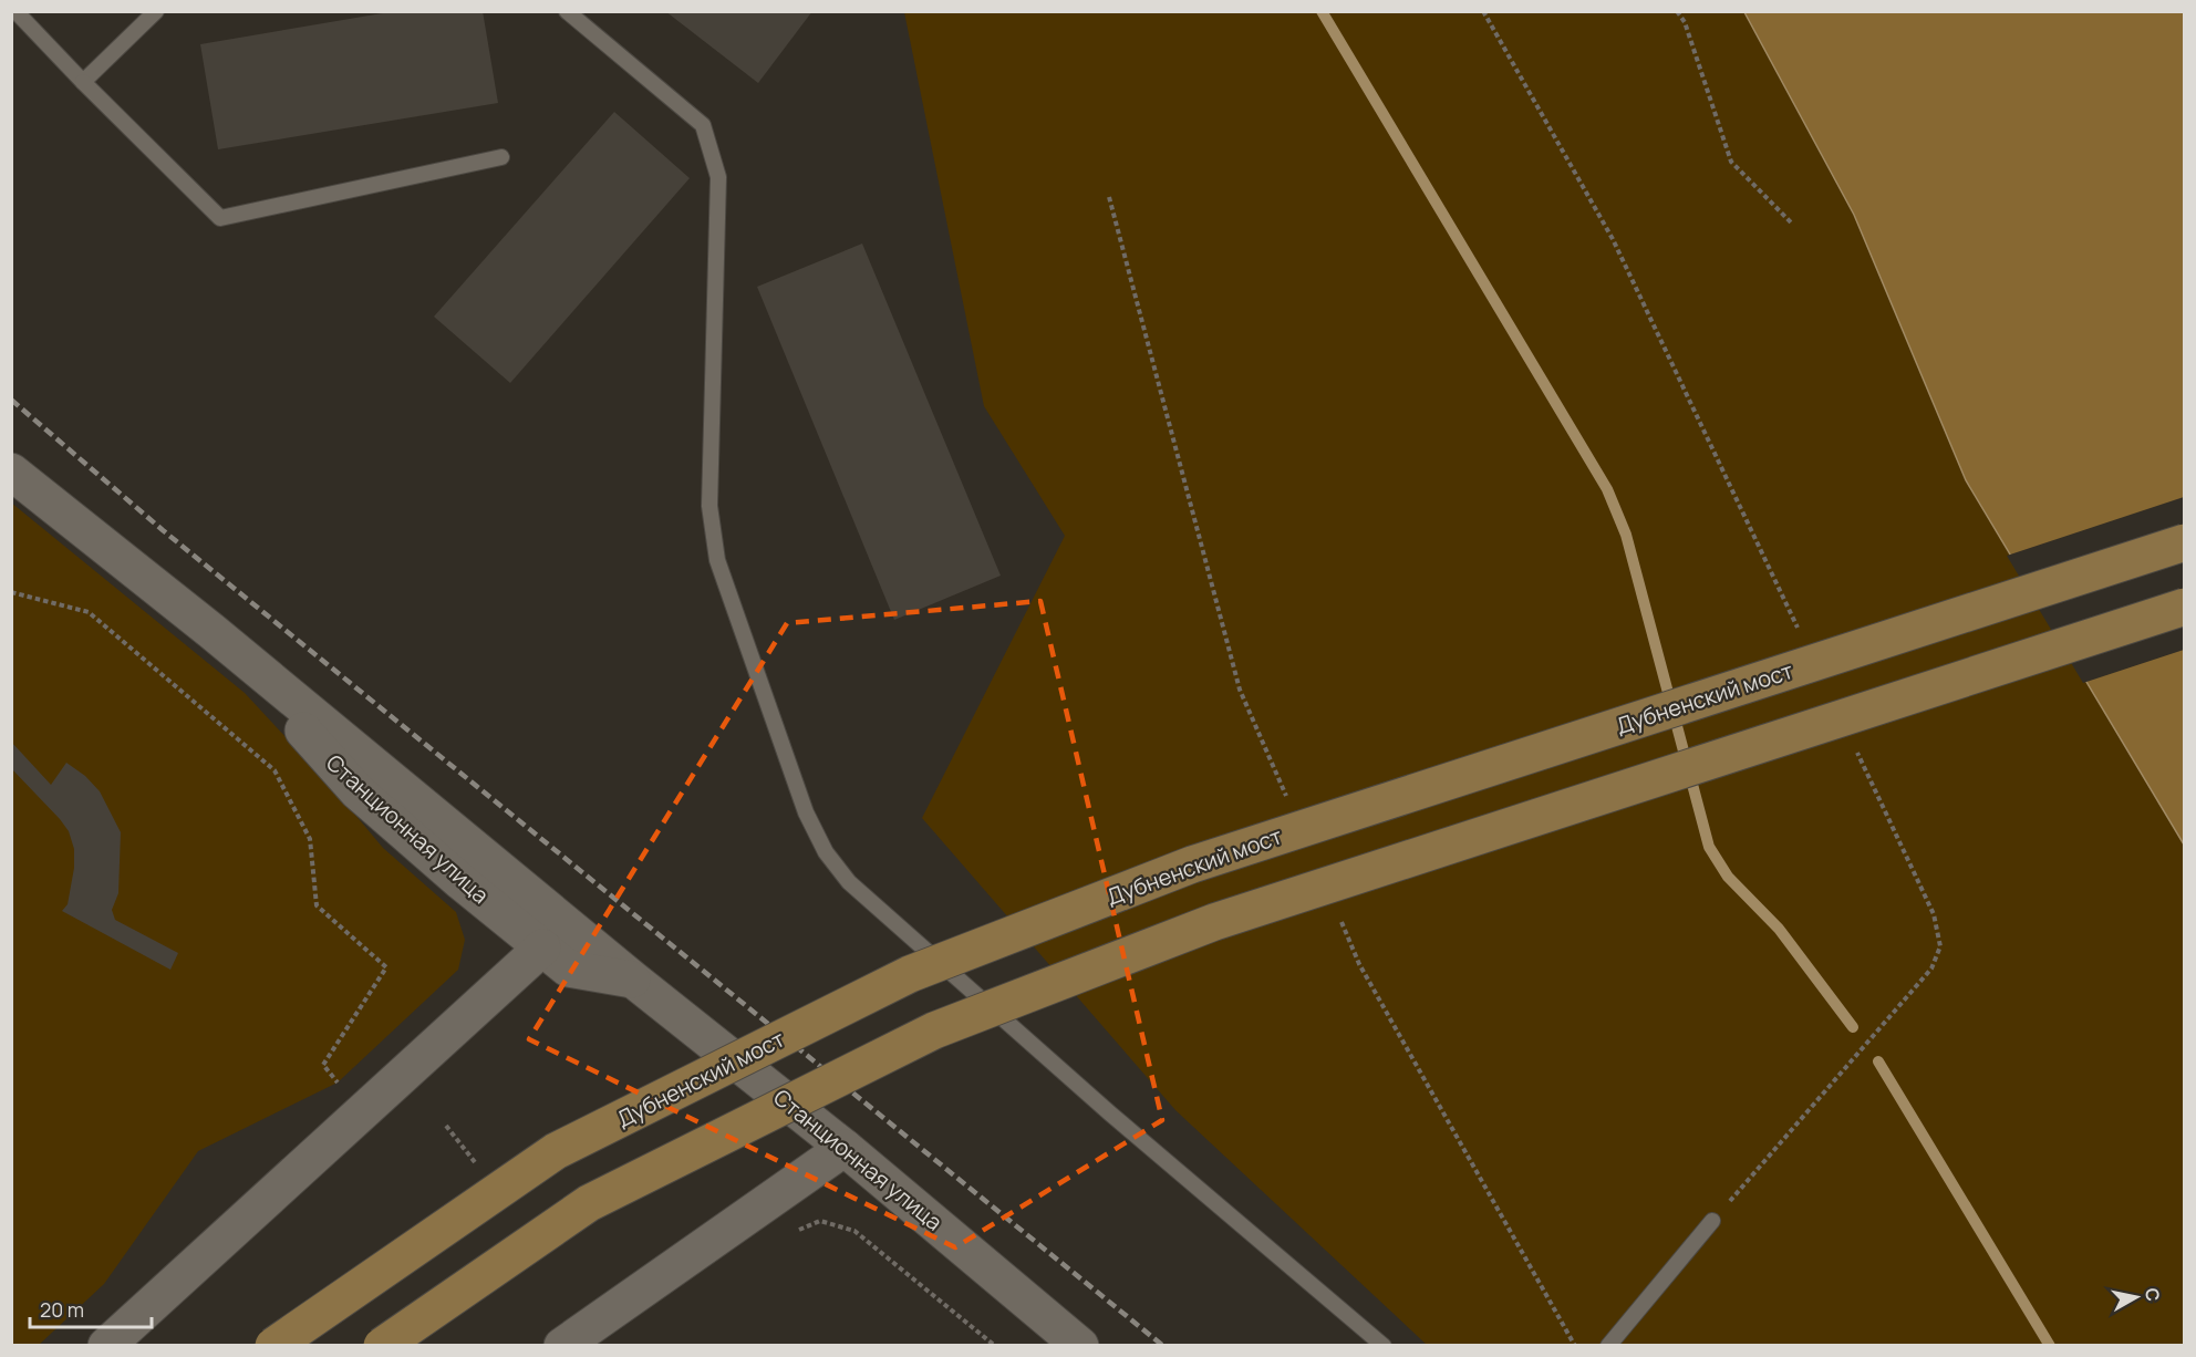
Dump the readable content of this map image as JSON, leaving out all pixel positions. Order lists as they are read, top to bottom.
{
  "streets": {
    "main road": ["Дубненский мост", "Станционная улица"]
  },
  "scale_bar": "20 m",
  "north": "right"
}
